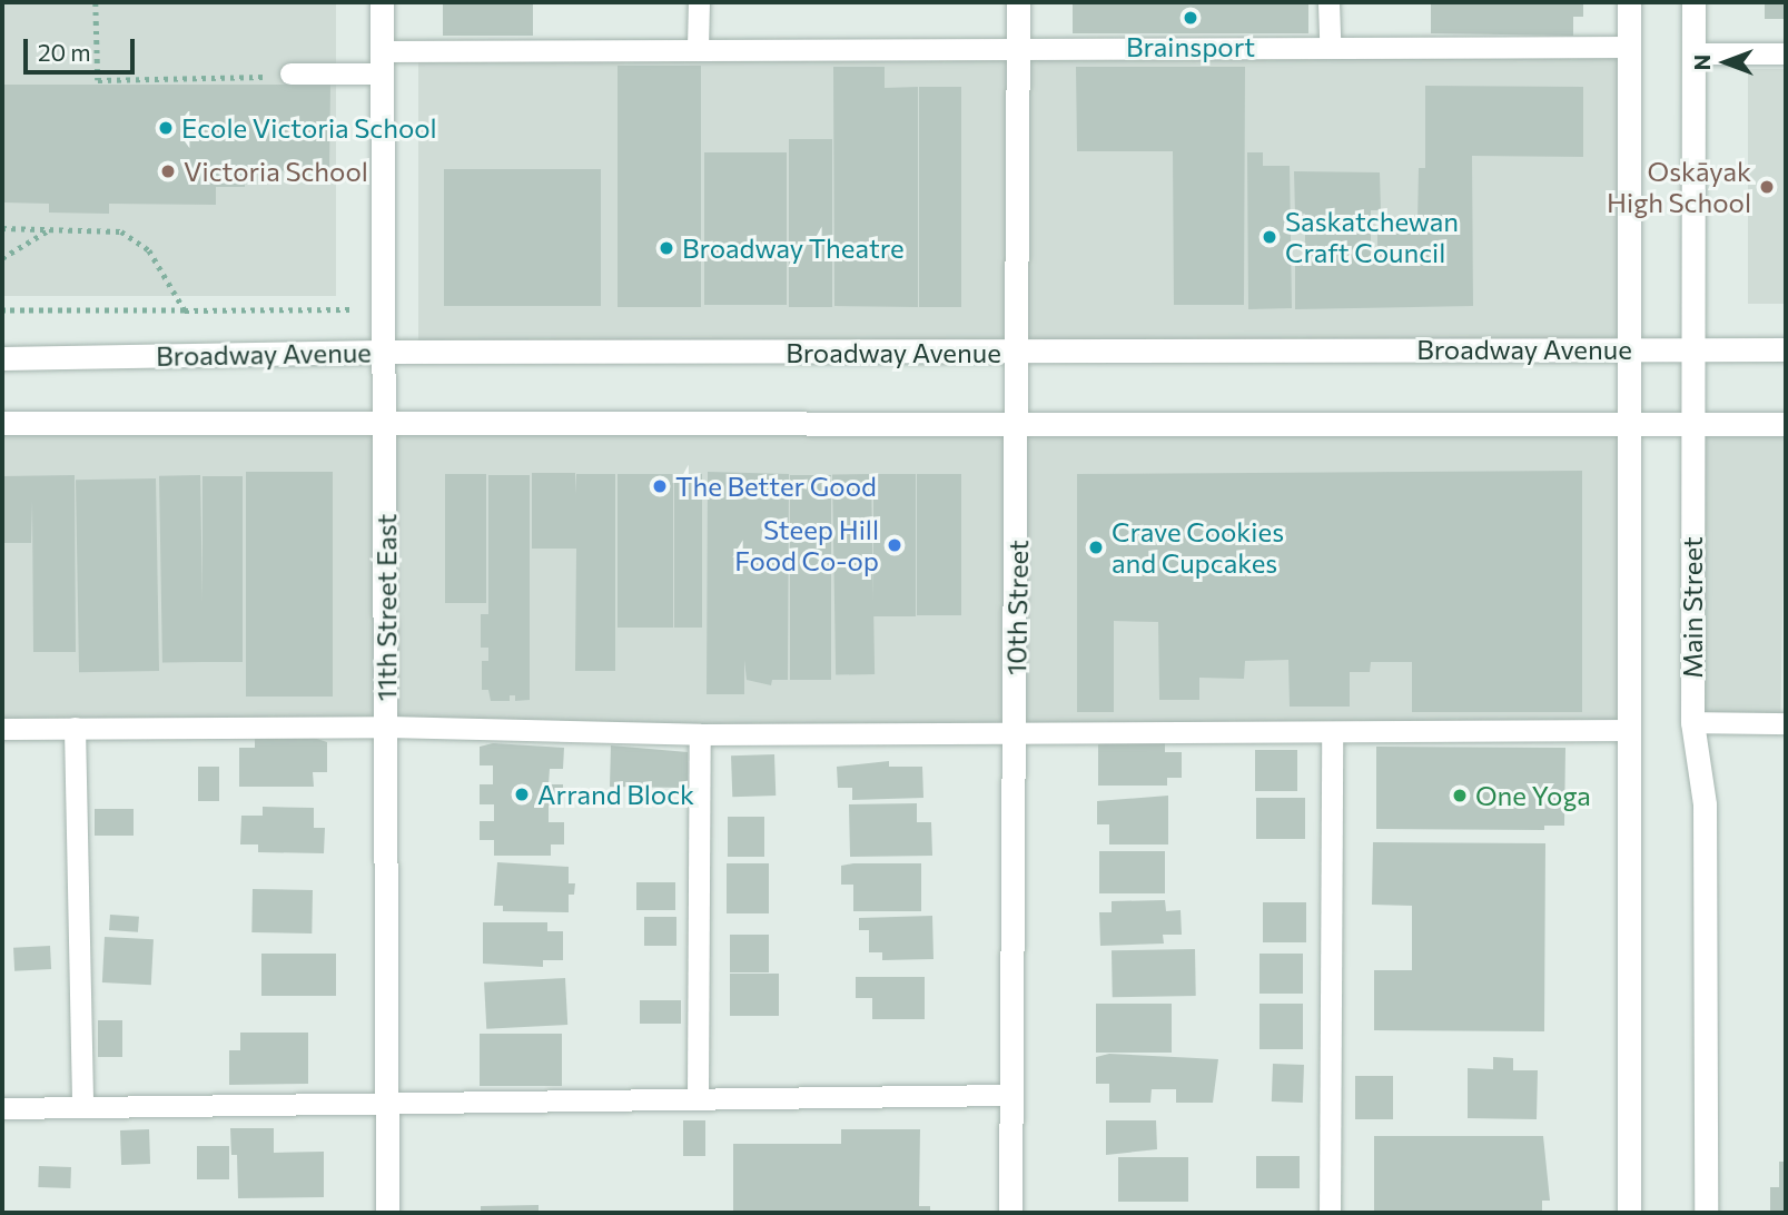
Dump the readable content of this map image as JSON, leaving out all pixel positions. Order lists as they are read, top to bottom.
{
  "streets": {
    "street": [
      "Broadway Avenue",
      "11th Street East",
      "10th Street",
      "Main Street"
    ]
  },
  "crossings": [
    ["Broadway Avenue", "11th Street East"],
    ["Broadway Avenue", "10th Street"],
    ["Broadway Avenue", "Main Street"]
  ],
  "places": [
    "Brainsport",
    "Ecole Victoria School",
    "Victoria School",
    "Oskāyak High School",
    "Saskatchewan Craft Council",
    "Broadway Theatre",
    "The Better Good",
    "Steep Hill Food Co-op",
    "Crave Cookies and Cupcakes",
    "Arrand Block",
    "One Yoga"
  ],
  "scale_bar": "20 m",
  "north": "left"
}
